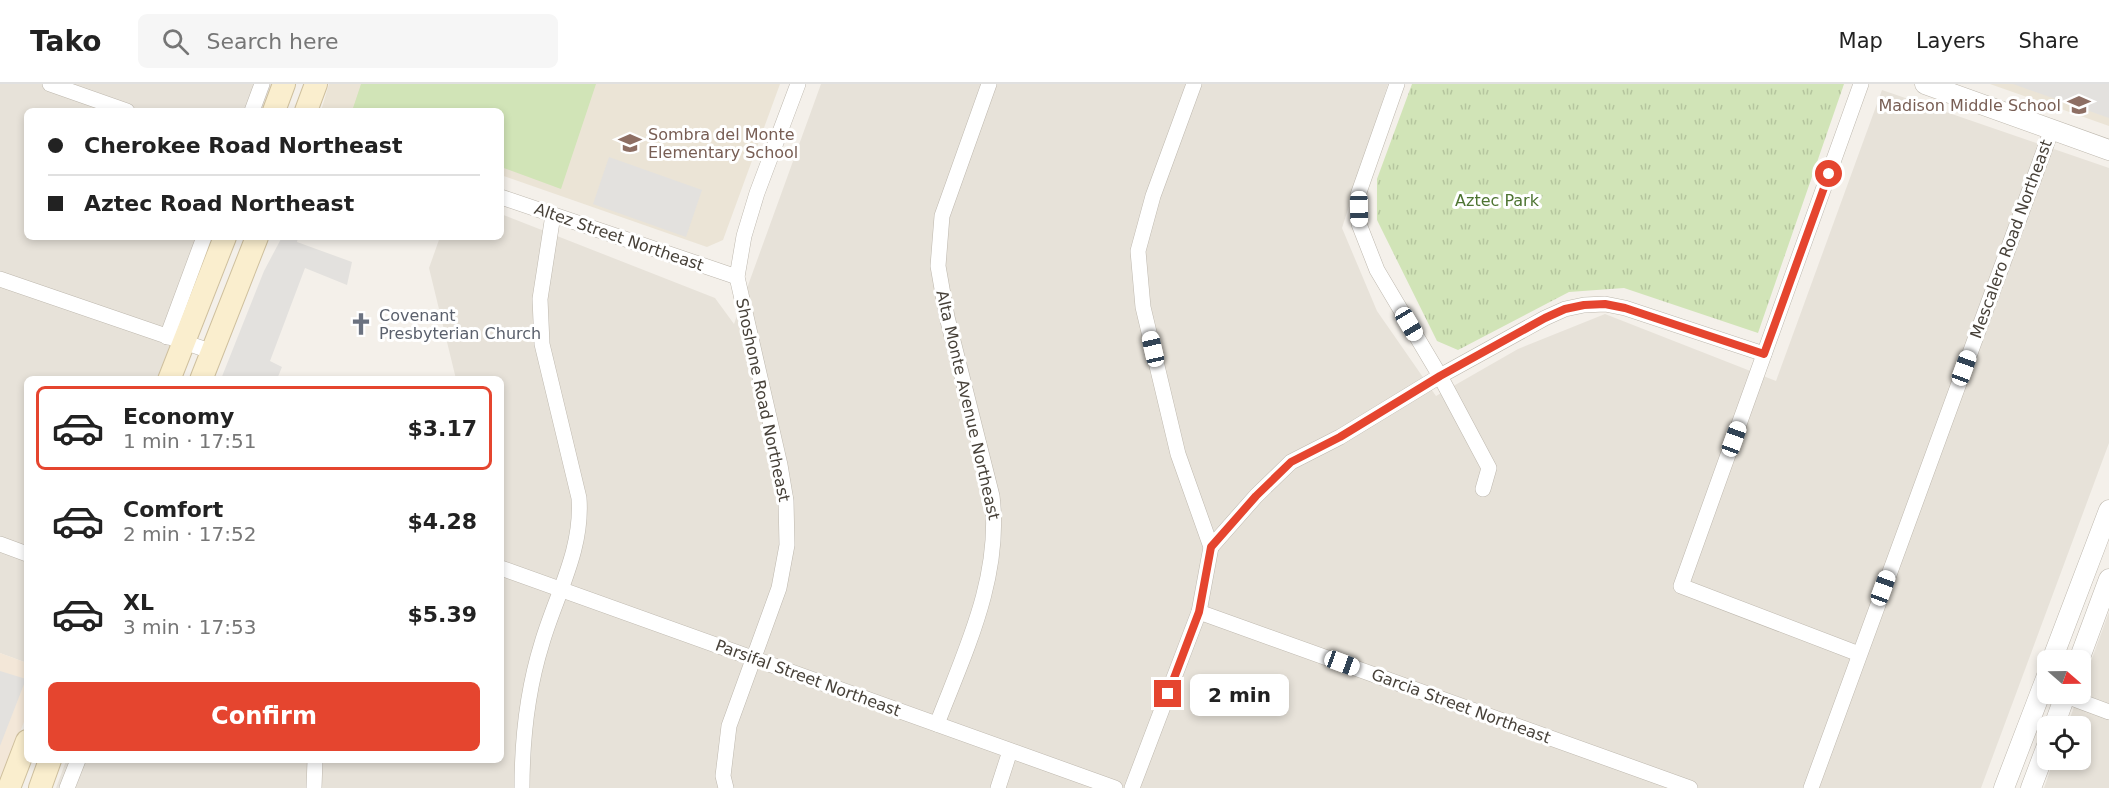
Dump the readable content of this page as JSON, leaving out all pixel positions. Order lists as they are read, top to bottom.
{
  "streets": {
    "street": [
      "Altez Street Northeast",
      "Mescalero Road Northeast",
      "Shoshone Road Northeast",
      "Alta Monte Avenue Northeast",
      "Parsifal Street Northeast",
      "Garcia Street Northeast"
    ]
  },
  "crossings": [
    ["Altez Street Northeast", "Shoshone Road Northeast"],
    ["Shoshone Road Northeast", "Parsifal Street Northeast"],
    ["Alta Monte Avenue Northeast", "Parsifal Street Northeast"]
  ],
  "parks": ["Aztec Park"],
  "places": {
    "school or university": ["Madison Middle School", "Sombra del Monte Elementary School"],
    "church": ["Covenant Presbyterian Church"]
  },
  "north": "right",
  "page": {
    "header": "Tako",
    "search": "Search here",
    "nav": ["Map", "Layers", "Share"],
    "banner": ["Cherokee Road Northeast", "Aztec Road Northeast"],
    "list": [
      {
        "name": "Economy",
        "note": "1 min · 17:51",
        "value": "$3.17"
      },
      {
        "name": "Comfort",
        "note": "2 min · 17:52",
        "value": "$4.28"
      },
      {
        "name": "XL",
        "note": "3 min · 17:53",
        "value": "$5.39"
      }
    ],
    "buttons": "Confirm",
    "bubble": "2 min"
  }
}
